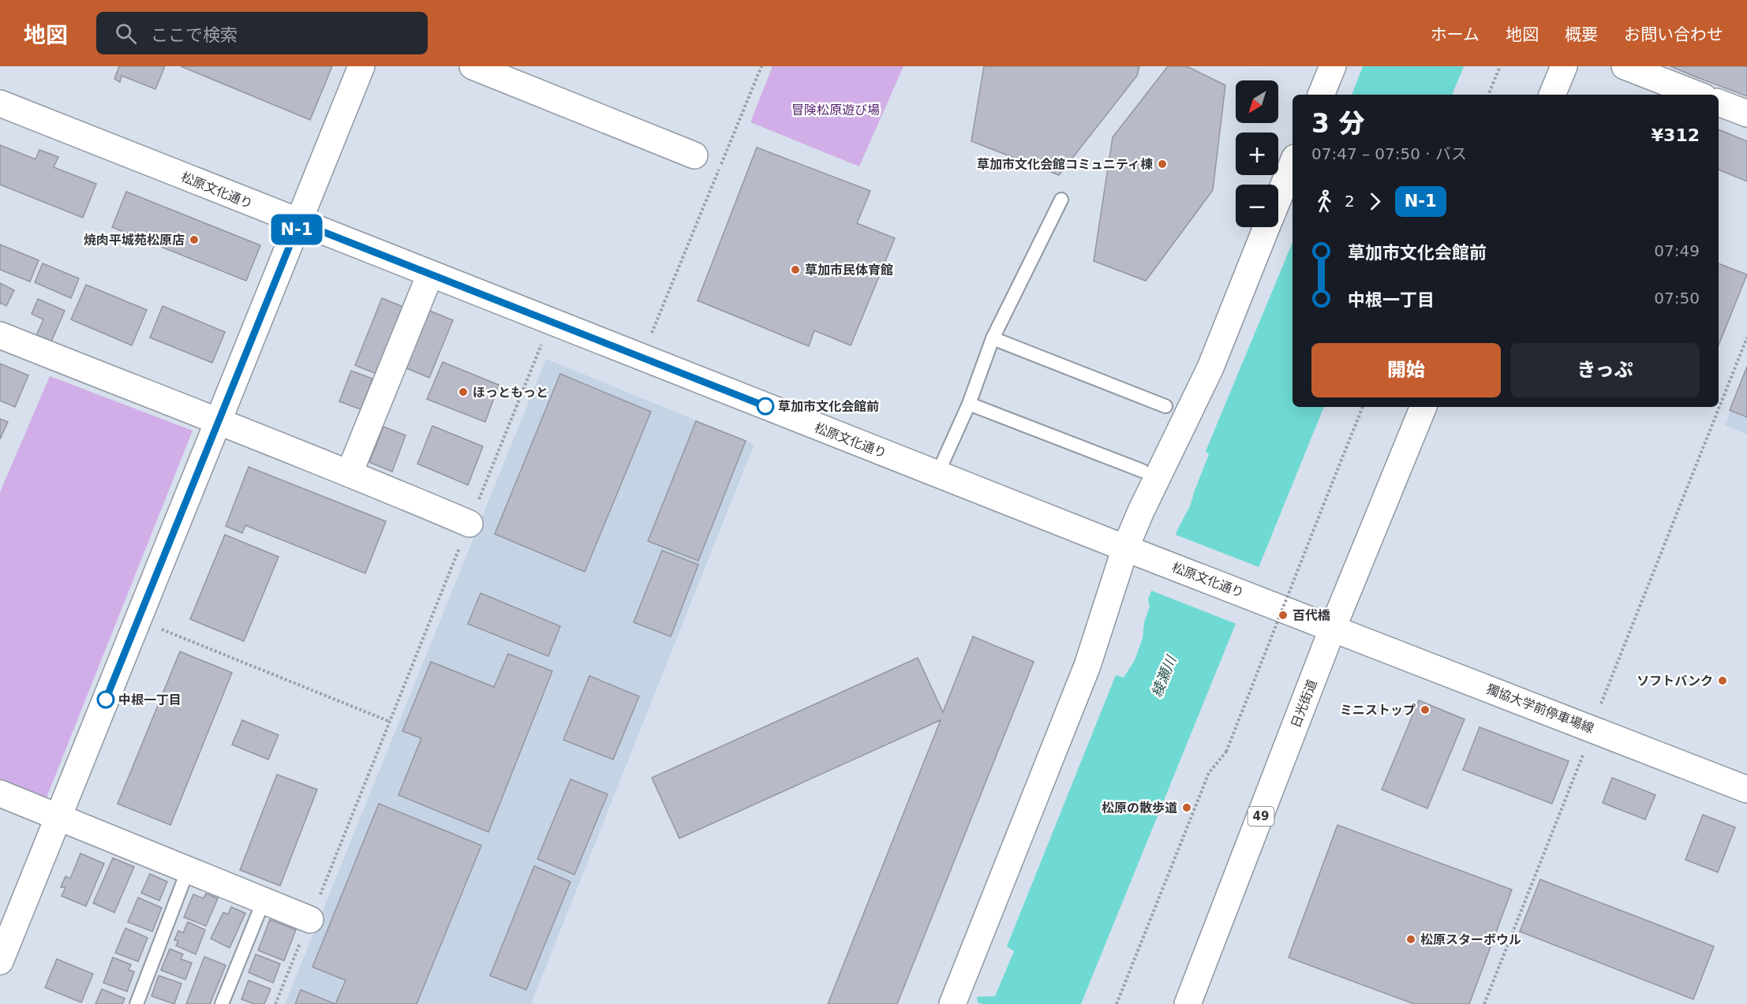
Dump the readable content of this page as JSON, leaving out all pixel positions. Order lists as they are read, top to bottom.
{
  "streets": {
    "street": [
      "松原文化通り",
      "日光街道",
      "獨協大学前停車場線",
      "49"
    ]
  },
  "crossings": [
    ["松原文化通り", "日光街道"],
    ["松原文化通り", "獨協大学前停車場線"],
    ["日光街道", "獨協大学前停車場線"]
  ],
  "water": ["綾瀬川"],
  "parks": ["冒険松原遊び場"],
  "places": [
    "草加市文化会館コミュニティ棟",
    "焼肉平城苑松原店",
    "草加市民体育館",
    "ほっともっと",
    "草加市文化会館前",
    "百代橋",
    "ソフトバンク",
    "中根一丁目",
    "ミニストップ",
    "松原の散歩道",
    "松原スターボウル"
  ],
  "lines": ["bus line N-1"],
  "north": "bottom left",
  "page": {
    "header": "地図",
    "search": "ここで検索",
    "nav": [
      "ホーム",
      "地図",
      "概要",
      "お問い合わせ"
    ],
    "on_map": "N-1",
    "map_buttons": ["+", "−"],
    "heading": ["3 分", "07:47 – 07:50 · バス", "¥312"],
    "legs": ["2", "N-1"],
    "list": [
      {
        "name": "草加市文化会館前",
        "value": "07:49"
      },
      {
        "name": "中根一丁目",
        "value": "07:50"
      }
    ],
    "buttons": ["開始", "きっぷ"]
  }
}
